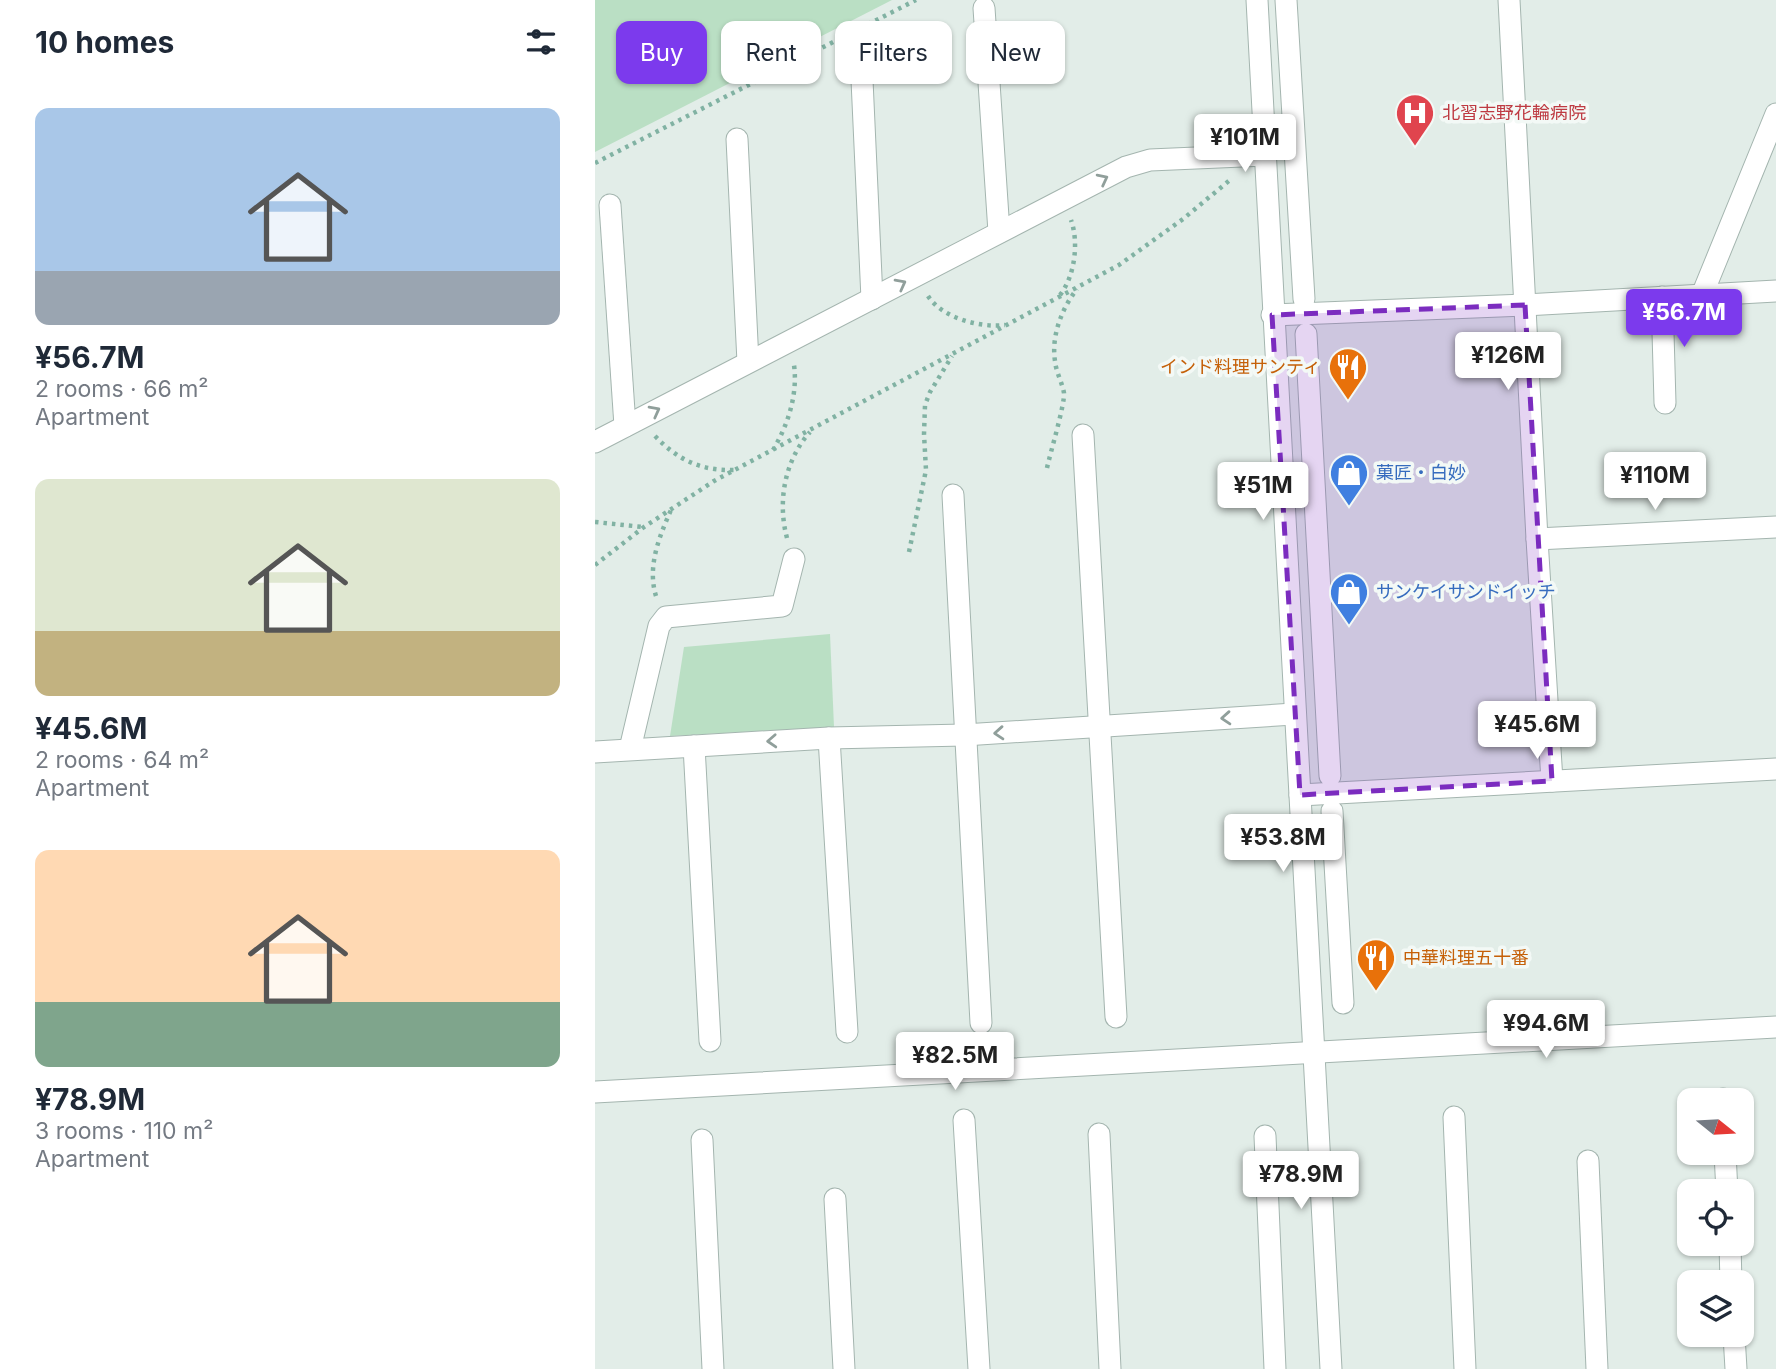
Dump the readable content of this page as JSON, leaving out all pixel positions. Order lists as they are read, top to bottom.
{
  "places": {
    "hospital": ["北習志野花輪病院"],
    "restaurant": ["インド料理サンティ", "中華料理五十番"],
    "shop": ["菓匠・白妙", "サンケイサンドイッチ"]
  },
  "north": "right",
  "page": {
    "heading": "10 homes",
    "chip": [
      "Buy",
      "Rent",
      "Filters",
      "New"
    ],
    "list": [
      {
        "name": "¥56.7M",
        "note": "2 rooms · 66 m² · Apartment"
      },
      {
        "name": "¥45.6M",
        "note": "2 rooms · 64 m² · Apartment"
      },
      {
        "name": "¥78.9M",
        "note": "3 rooms · 110 m² · Apartment"
      }
    ],
    "price": [
      "¥101M",
      "¥56.7M",
      "¥126M",
      "¥110M",
      "¥51M",
      "¥45.6M",
      "¥53.8M",
      "¥94.6M",
      "¥82.5M",
      "¥78.9M"
    ]
  }
}
